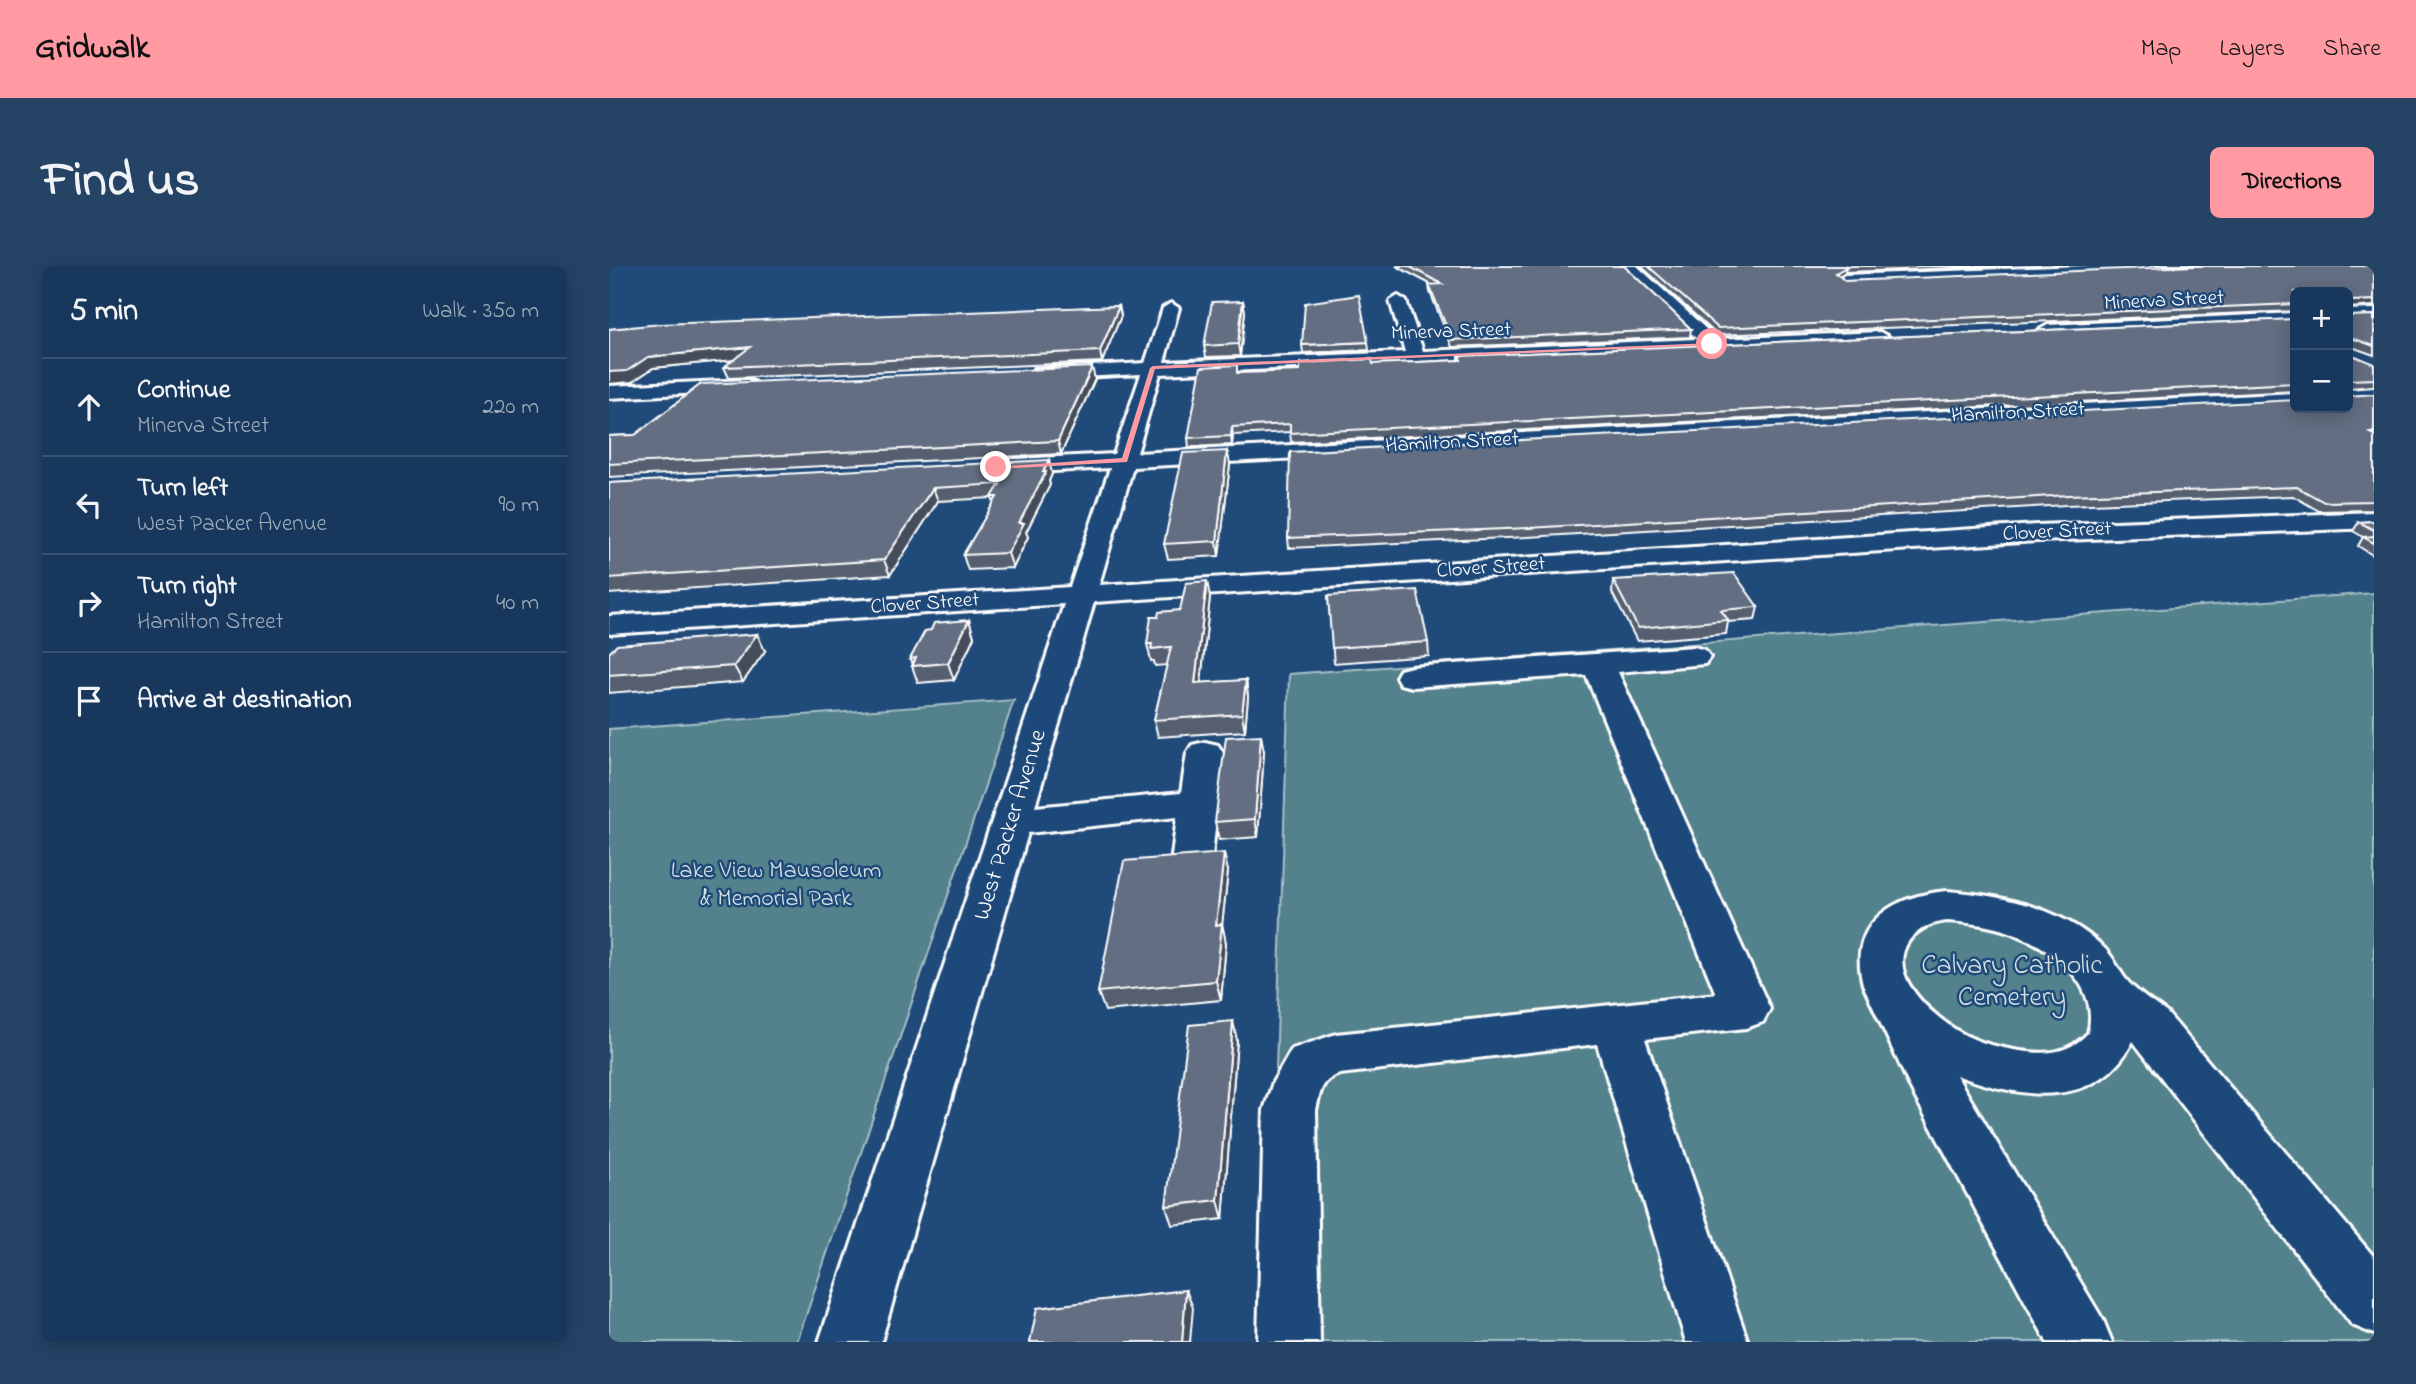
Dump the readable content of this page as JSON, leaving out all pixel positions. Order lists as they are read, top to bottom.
{
  "streets": {
    "street": [
      "Minerva Street",
      "Hamilton Street",
      "Clover Street",
      "West Packer Avenue"
    ]
  },
  "crossings": [
    ["Minerva Street", "West Packer Avenue"],
    ["Hamilton Street", "West Packer Avenue"],
    ["Clover Street", "West Packer Avenue"]
  ],
  "parks": ["Lake View Mausoleum & Memorial Park", "Calvary Catholic Cemetery"],
  "page": {
    "header": "Gridwalk",
    "nav": ["Map", "Layers", "Share"],
    "title": "Find us",
    "buttons": "Directions",
    "heading": ["5 min", "Walk · 350 m"],
    "map_buttons": ["+", "−"],
    "list": [
      ["Continue", "Minerva Street", "220 m"],
      ["Turn left", "West Packer Avenue", "90 m"],
      ["Turn right", "Hamilton Street", "40 m"],
      "Arrive at destination"
    ]
  }
}
